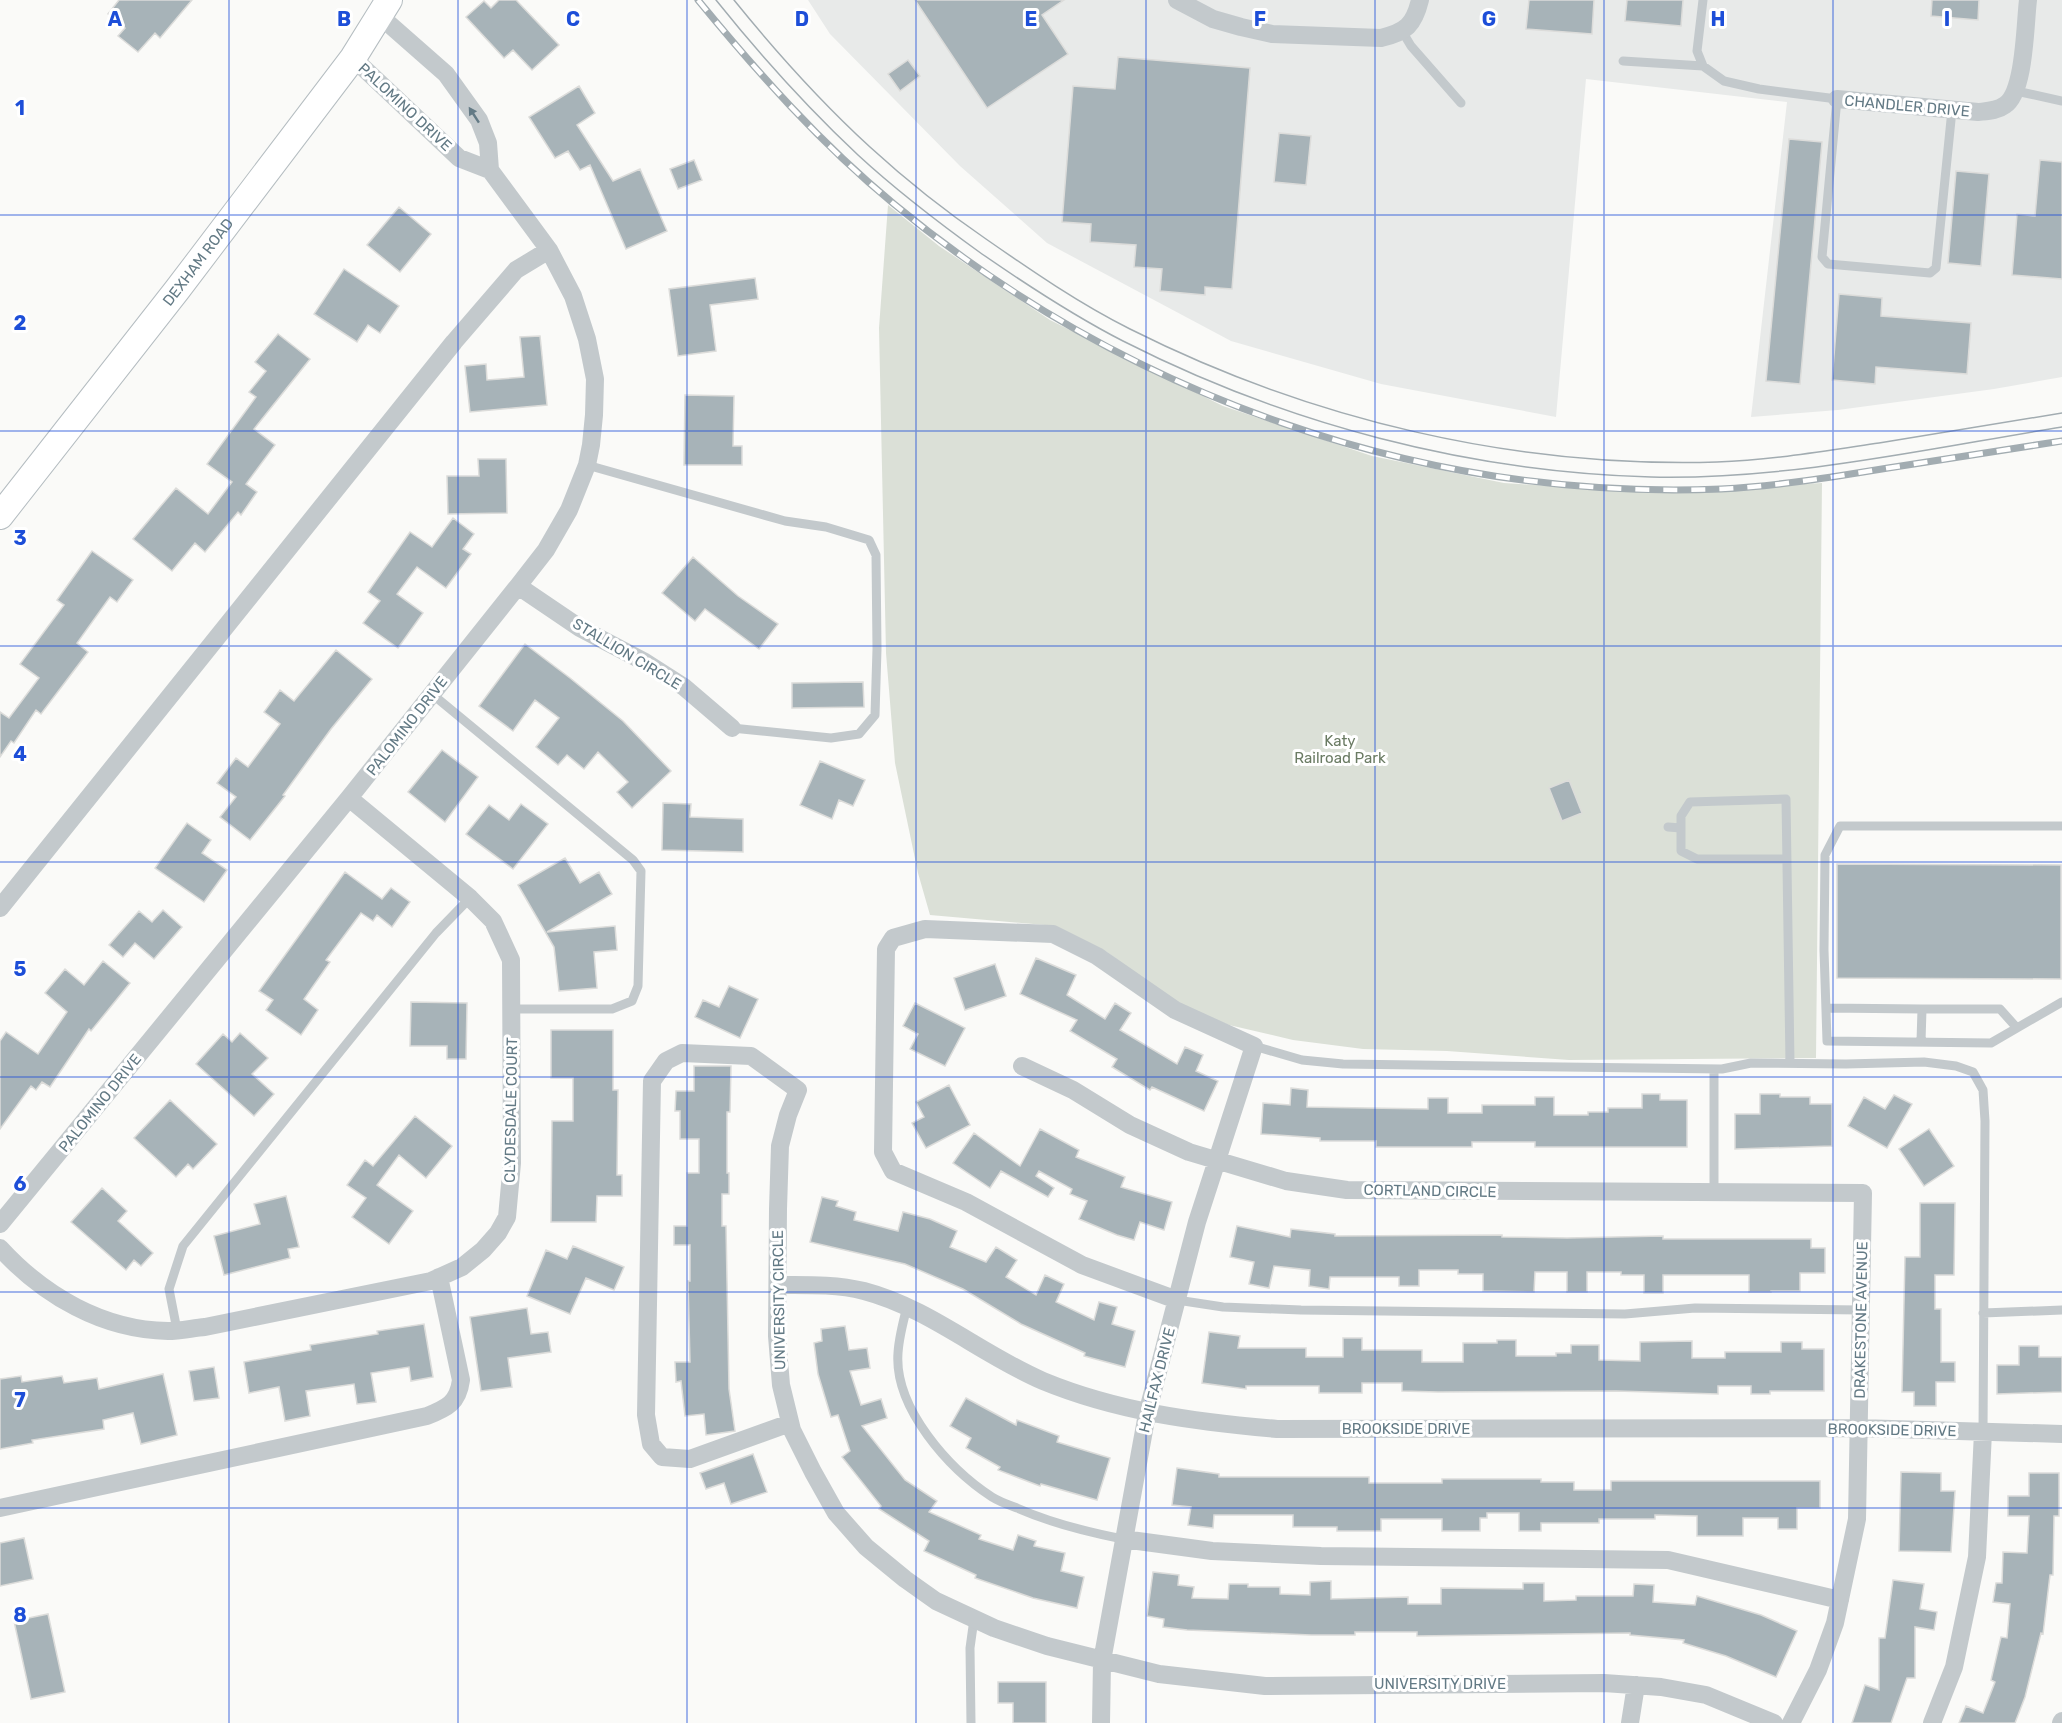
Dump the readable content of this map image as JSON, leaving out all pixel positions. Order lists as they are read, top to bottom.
{
  "streets": {
    "street": [
      "CHANDLER DRIVE",
      "PALOMINO DRIVE",
      "DEXHAM ROAD",
      "STALLION CIRCLE",
      "CLYDESDALE COURT",
      "CORTLAND CIRCLE",
      "UNIVERSITY CIRCLE",
      "DRAKESTONE AVENUE",
      "HAILFAX DRIVE",
      "BROOKSIDE DRIVE",
      "UNIVERSITY DRIVE"
    ]
  },
  "crossings": [
    ["PALOMINO DRIVE", "DEXHAM ROAD"],
    ["PALOMINO DRIVE", "STALLION CIRCLE"],
    ["PALOMINO DRIVE", "CLYDESDALE COURT"],
    ["CORTLAND CIRCLE", "DRAKESTONE AVENUE"],
    ["CORTLAND CIRCLE", "HAILFAX DRIVE"],
    ["UNIVERSITY CIRCLE", "HAILFAX DRIVE"],
    ["UNIVERSITY CIRCLE", "BROOKSIDE DRIVE"],
    ["UNIVERSITY CIRCLE", "UNIVERSITY DRIVE"],
    ["DRAKESTONE AVENUE", "BROOKSIDE DRIVE"],
    ["HAILFAX DRIVE", "BROOKSIDE DRIVE"],
    ["HAILFAX DRIVE", "UNIVERSITY DRIVE"]
  ],
  "parks": ["Katy Railroad Park"],
  "grid": {
    "columns": [
      "A",
      "B",
      "C",
      "D",
      "E",
      "F",
      "G",
      "H",
      "I"
    ],
    "rows": [
      "1",
      "2",
      "3",
      "4",
      "5",
      "6",
      "7",
      "8"
    ]
  }
}
